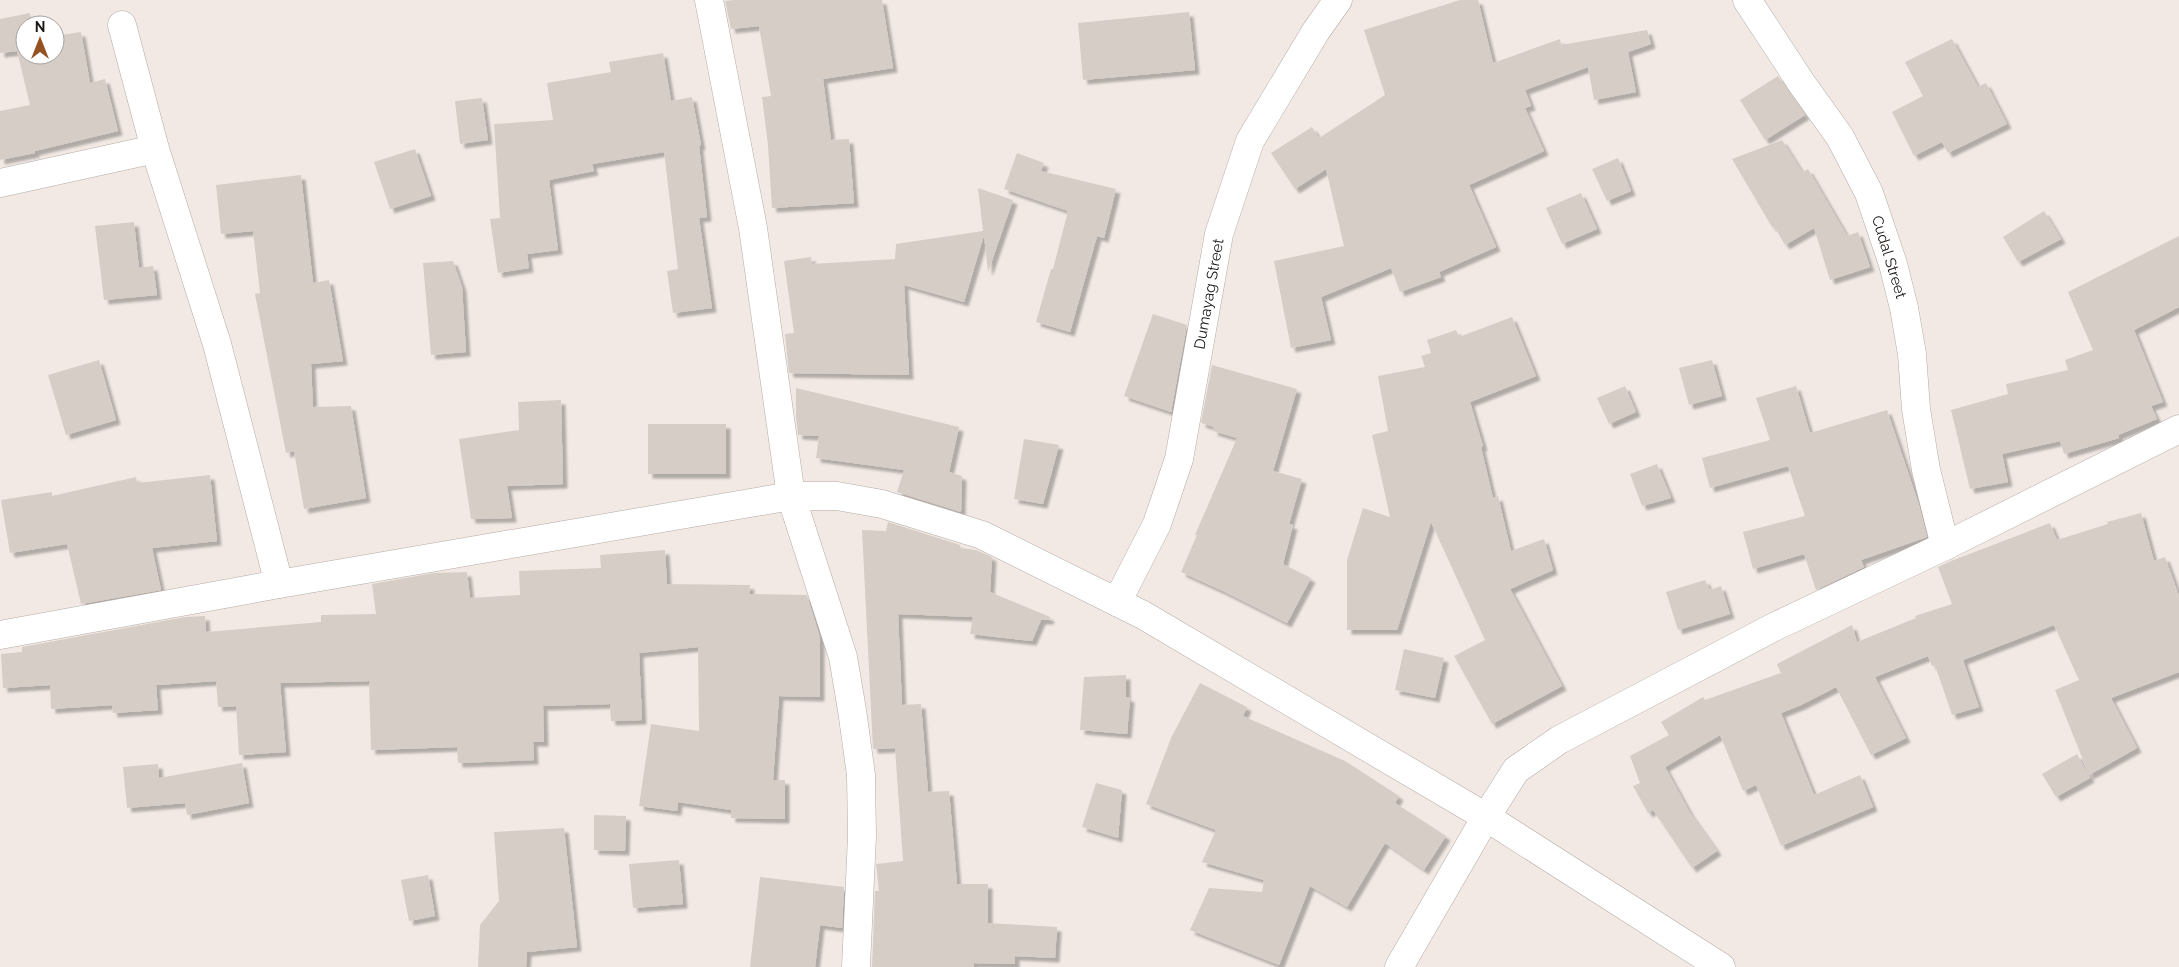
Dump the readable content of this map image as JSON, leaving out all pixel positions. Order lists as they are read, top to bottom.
{
  "streets": {
    "street": ["Cudal Street", "Dumayag Street"]
  },
  "north": "top"
}
